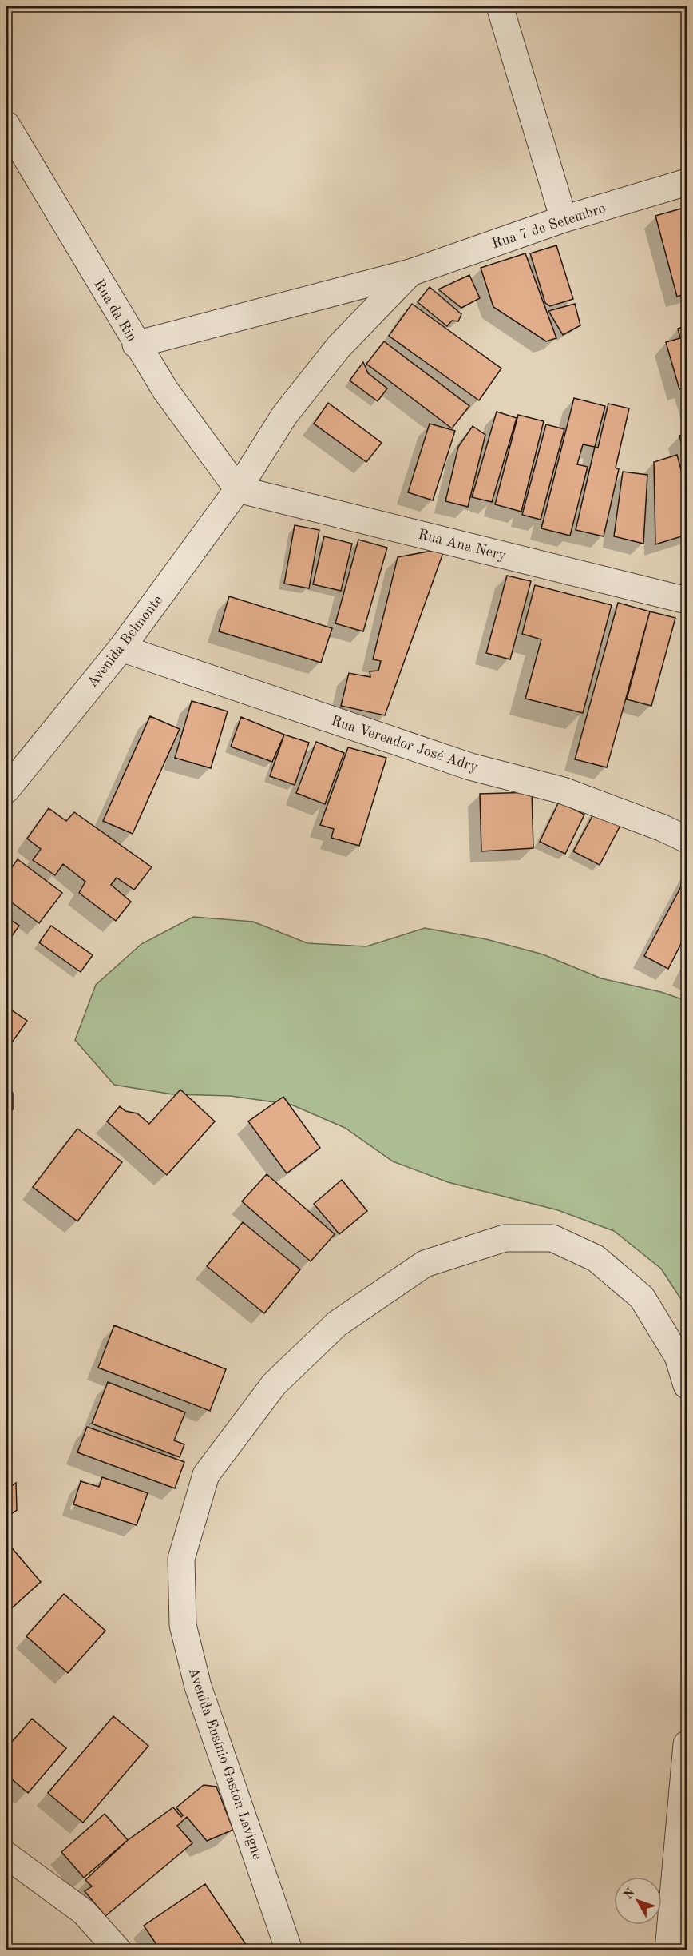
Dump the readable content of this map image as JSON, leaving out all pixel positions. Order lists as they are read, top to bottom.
{
  "streets": {
    "street": [
      "Rua 7 de Setembro",
      "Rua da Rin",
      "Rua Ana Nery",
      "Avenida Belmonte",
      "Rua Vereador José Adry",
      "Avenida Eusínio Gaston Lavigne"
    ]
  },
  "crossings": [
    ["Rua 7 de Setembro", "Rua da Rin"],
    ["Rua 7 de Setembro", "Rua Ana Nery"],
    ["Rua 7 de Setembro", "Avenida Belmonte"],
    ["Rua da Rin", "Rua Ana Nery"],
    ["Rua da Rin", "Avenida Belmonte"],
    ["Rua Ana Nery", "Avenida Belmonte"],
    ["Avenida Belmonte", "Rua Vereador José Adry"]
  ],
  "north": "top left"
}
